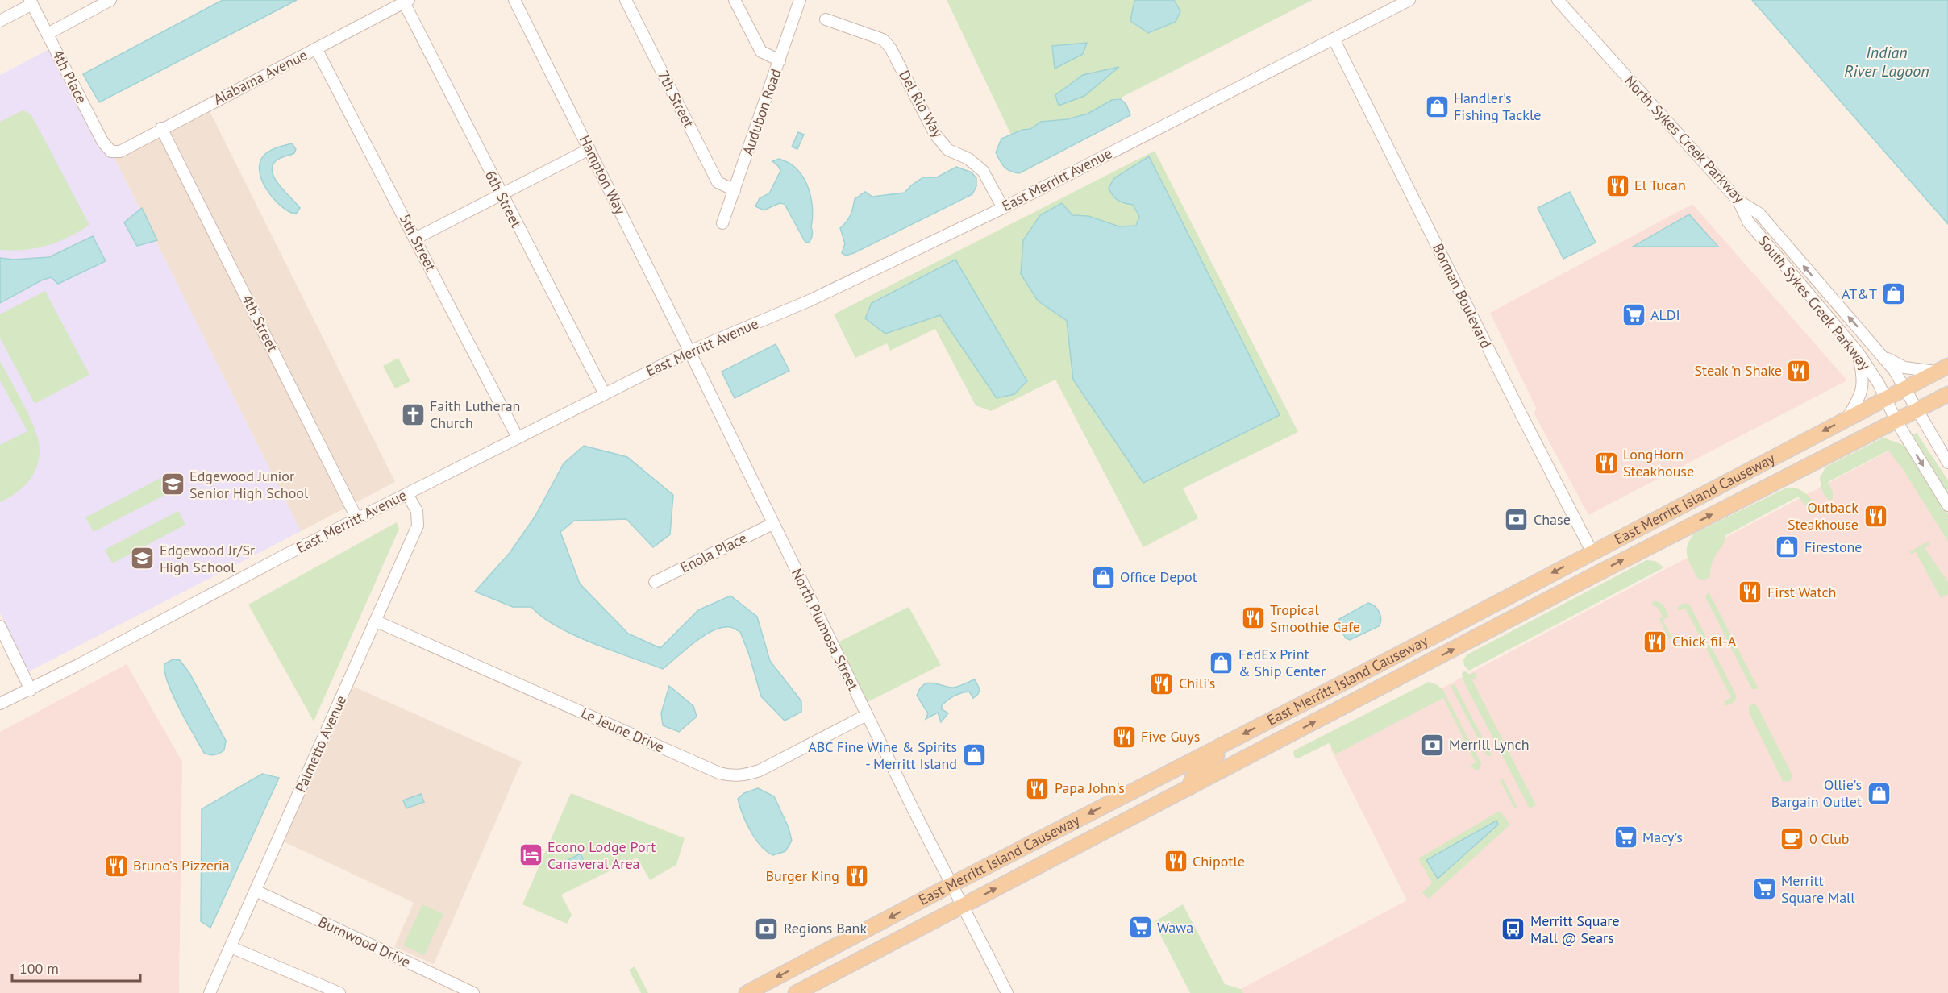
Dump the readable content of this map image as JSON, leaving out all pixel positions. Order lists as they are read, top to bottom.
{
  "streets": {
    "main road": ["East Merritt Island Causeway"],
    "street": [
      "4th Place",
      "Alabama Avenue",
      "7th Street",
      "Del Rio Way",
      "Audubon Road",
      "North Sykes Creek Parkway",
      "Hampton Way",
      "East Merritt Avenue",
      "6th Street",
      "5th Street",
      "Borman Boulevard",
      "South Sykes Creek Parkway",
      "4th Street",
      "Enola Place",
      "North Plumosa Street",
      "Le Jeune Drive",
      "Palmetto Avenue",
      "Burnwood Drive"
    ]
  },
  "crossings": [
    ["4th Place", "Alabama Avenue"],
    ["Alabama Avenue", "6th Street"],
    ["Alabama Avenue", "5th Street"],
    ["Alabama Avenue", "4th Street"],
    ["7th Street", "Audubon Road"],
    ["Del Rio Way", "East Merritt Avenue"],
    ["North Sykes Creek Parkway", "South Sykes Creek Parkway"],
    ["North Sykes Creek Parkway", "East Merritt Island Causeway"],
    ["Hampton Way", "East Merritt Avenue"],
    ["Hampton Way", "North Plumosa Street"],
    ["East Merritt Avenue", "6th Street"],
    ["East Merritt Avenue", "5th Street"],
    ["East Merritt Avenue", "Borman Boulevard"],
    ["East Merritt Avenue", "4th Street"],
    ["East Merritt Avenue", "North Plumosa Street"],
    ["East Merritt Avenue", "Palmetto Avenue"],
    ["Borman Boulevard", "East Merritt Island Causeway"],
    ["South Sykes Creek Parkway", "East Merritt Island Causeway"],
    ["East Merritt Island Causeway", "North Plumosa Street"],
    ["Enola Place", "North Plumosa Street"],
    ["North Plumosa Street", "Le Jeune Drive"],
    ["Le Jeune Drive", "Palmetto Avenue"],
    ["Palmetto Avenue", "Burnwood Drive"]
  ],
  "one_way": ["North Sykes Creek Parkway"],
  "water": ["Indian River Lagoon"],
  "places": {
    "shop": [
      "Handler's Fishing Tackle",
      "AT&T",
      "Firestone",
      "Office Depot",
      "FedEx Print & Ship Center",
      "ABC Fine Wine & Spirits - Merritt Island",
      "Ollie's Bargain Outlet"
    ],
    "restaurant": [
      "El Tucan",
      "Steak 'n Shake",
      "LongHorn Steakhouse",
      "Outback Steakhouse",
      "First Watch",
      "Tropical Smoothie Cafe",
      "Chick-fil-A",
      "Chili's",
      "Five Guys",
      "Papa John's",
      "Chipotle",
      "Bruno's Pizzeria",
      "Burger King"
    ],
    "supermarket": [
      "ALDI",
      "Macy's",
      "Merritt Square Mall",
      "Wawa"
    ],
    "church": ["Faith Lutheran Church"],
    "school or university": ["Edgewood Junior Senior High School", "Edgewood Jr/Sr High School"],
    "bank": ["Chase", "Merrill Lynch", "Regions Bank"],
    "cafe": ["0 Club"],
    "hotel": ["Econo Lodge Port Canaveral Area"],
    "bus stop": ["Merritt Square Mall @ Sears"]
  },
  "scale_bar": "100 m"
}
